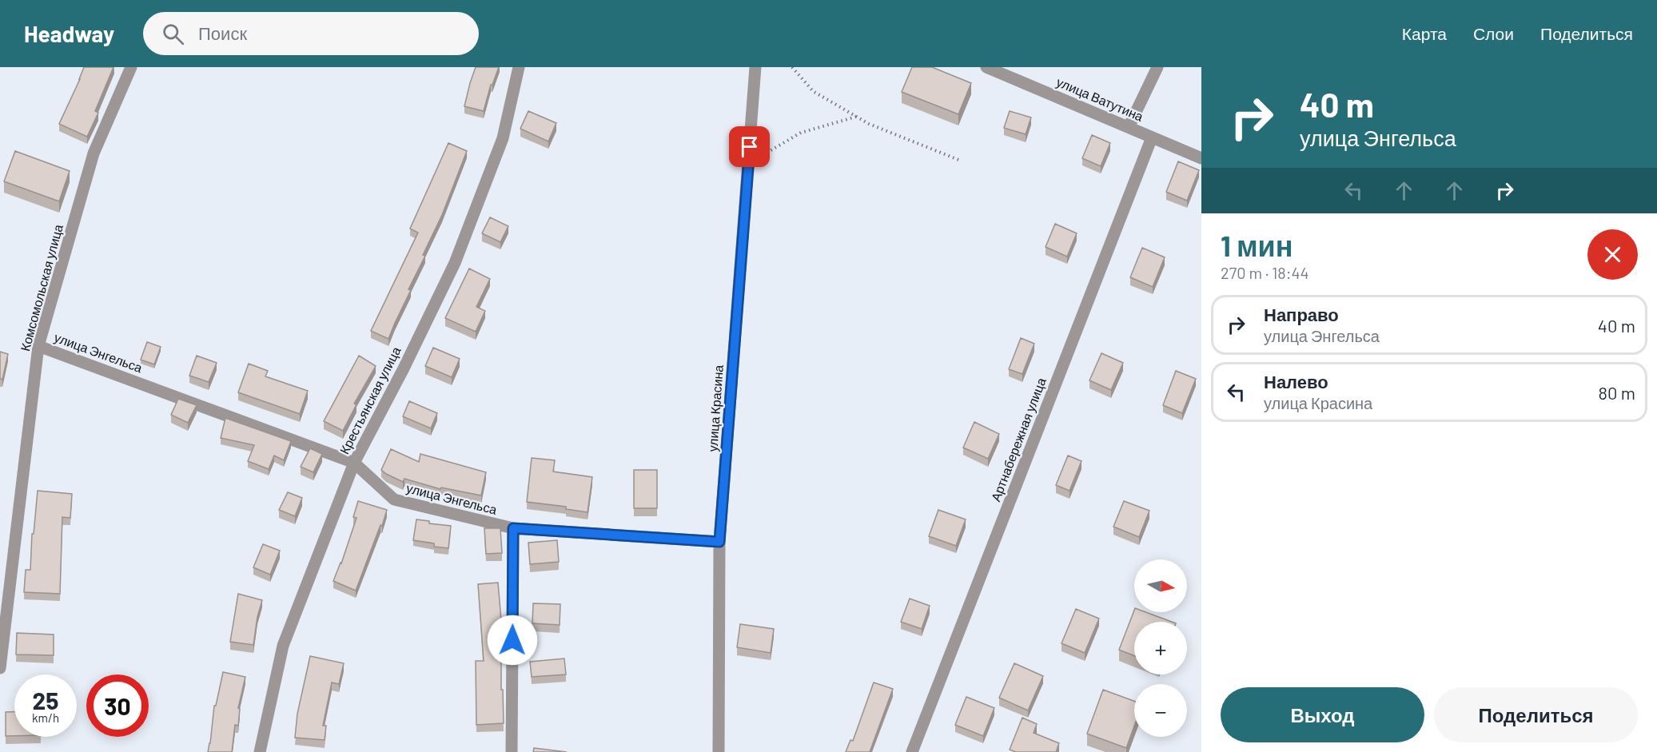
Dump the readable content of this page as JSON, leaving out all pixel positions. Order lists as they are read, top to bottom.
{
  "streets": {
    "street": [
      "улица Ватутина",
      "Комсомольская улица",
      "улица Энгельса",
      "Крестьянская улица",
      "улица Красина",
      "Артнабережная улица"
    ]
  },
  "crossings": [
    ["улица Ватутина", "Артнабережная улица"],
    ["Комсомольская улица", "улица Энгельса"],
    ["улица Энгельса", "Крестьянская улица"],
    ["улица Энгельса", "улица Красина"]
  ],
  "north": "right",
  "page": {
    "header": "Headway",
    "search": "Поиск",
    "nav": ["Карта", "Слои", "Поделиться"],
    "turn": ["40 m", "улица Энгельса"],
    "heading": ["1 мин", "270 m · 18:44"],
    "list": [
      {
        "name": "Направо",
        "note": "улица Энгельса",
        "value": "40 m"
      },
      {
        "name": "Налево",
        "note": "улица Красина",
        "value": "80 m"
      }
    ],
    "map_buttons": ["+", "−"],
    "speed": "25 km/h",
    "limit": "30",
    "buttons": ["Выход", "Поделиться"]
  }
}
